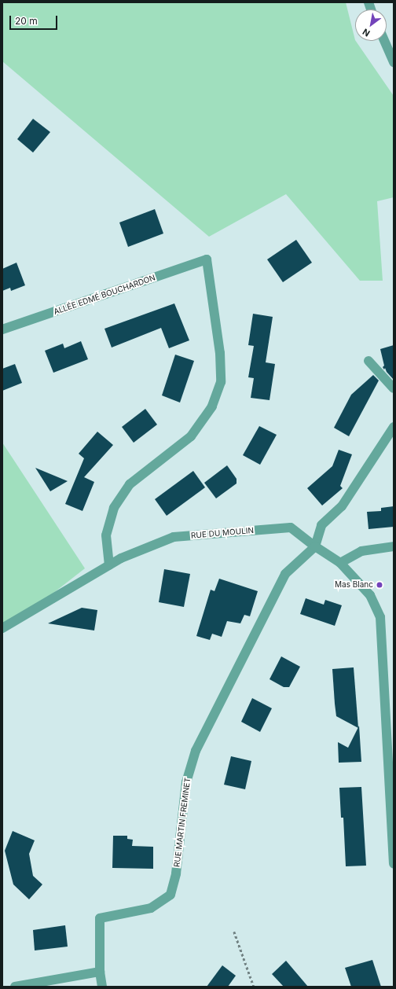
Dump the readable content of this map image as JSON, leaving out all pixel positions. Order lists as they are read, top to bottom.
{
  "streets": {
    "street": ["ALLÉE EDMÉ BOUCHARDON", "RUE DU MOULIN", "RUE MARTIN FREMINET"]
  },
  "crossings": [
    ["ALLÉE EDMÉ BOUCHARDON", "RUE DU MOULIN"],
    ["RUE DU MOULIN", "RUE MARTIN FREMINET"]
  ],
  "places": ["Mas Blanc"],
  "scale_bar": "20 m",
  "north": "bottom left"
}
